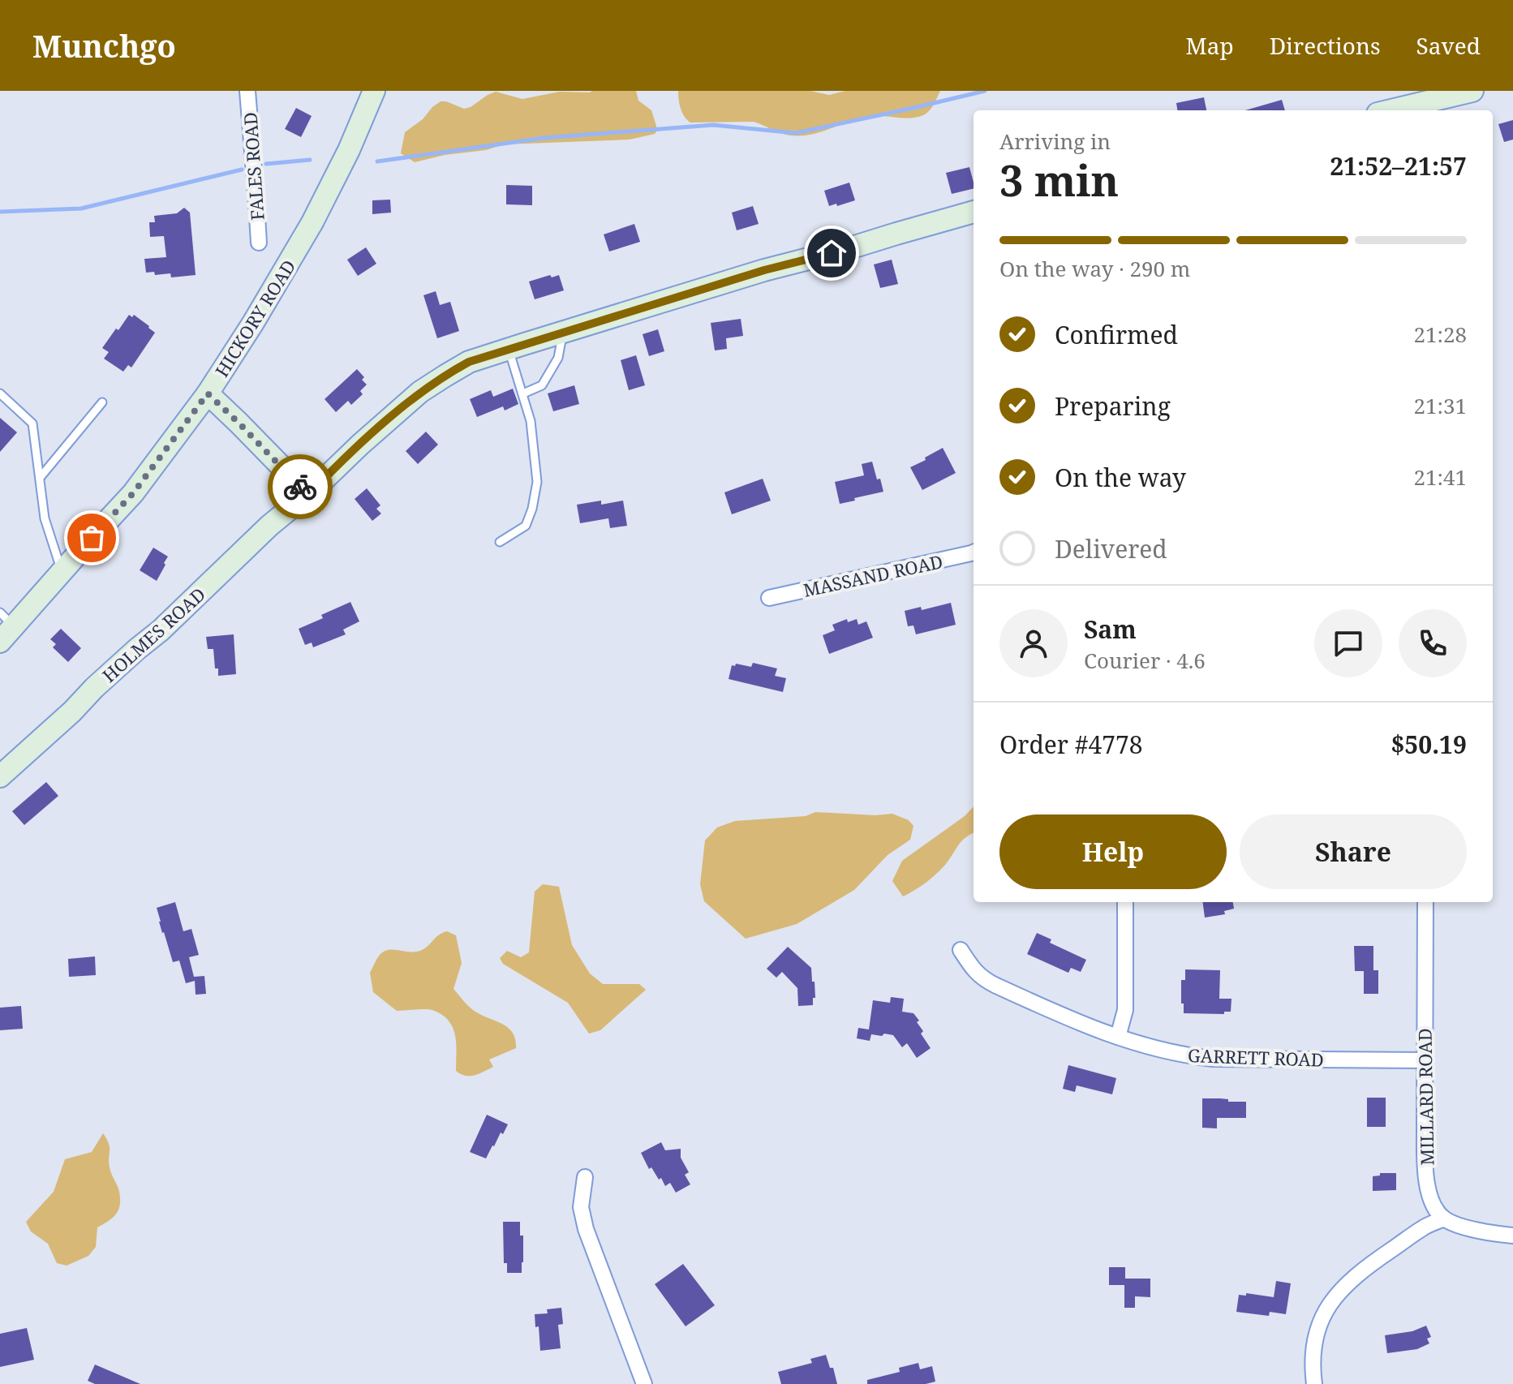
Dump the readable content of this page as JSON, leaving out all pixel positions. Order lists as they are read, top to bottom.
{
  "streets": {
    "street": [
      "FALES ROAD",
      "HICKORY ROAD",
      "MASSAND ROAD",
      "HOLMES ROAD",
      "GARRETT ROAD",
      "MILLARD ROAD"
    ]
  },
  "crossings": [
    ["GARRETT ROAD", "MILLARD ROAD"]
  ],
  "page": {
    "header": "Munchgo",
    "nav": ["Map", "Directions", "Saved"],
    "heading": ["3 min", "Arriving in", "21:52–21:57"],
    "panel": [
      "Sam",
      "Courier · 4.6",
      "Order #4778",
      "$50.19"
    ],
    "bar": "On the way · 290 m",
    "list": [
      ["Confirmed", "21:28"],
      ["Preparing", "21:31"],
      ["On the way", "21:41"],
      "Delivered"
    ],
    "buttons": ["Help", "Share"]
  }
}
